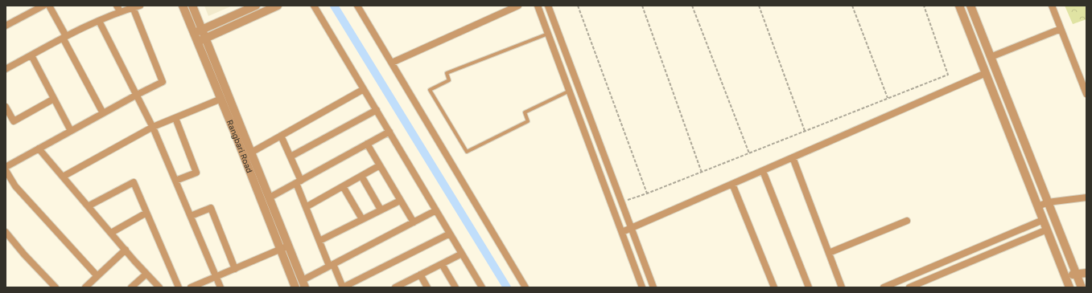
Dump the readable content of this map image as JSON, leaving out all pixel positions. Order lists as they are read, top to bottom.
{
  "streets": {
    "street": ["Rangbari Road"]
  }
}
